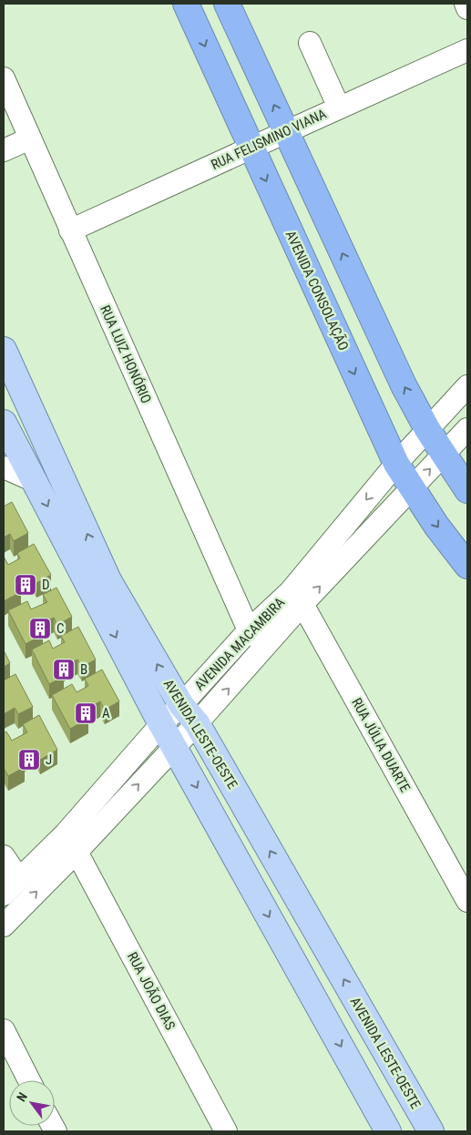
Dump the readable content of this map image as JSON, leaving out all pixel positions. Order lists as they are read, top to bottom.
{
  "streets": {
    "highway": ["AVENIDA CONSOLAÇÃO"],
    "main road": ["AVENIDA LESTE-OESTE"],
    "street": [
      "RUA FELISMINO VIANA",
      "RUA LUIZ HONÓRIO",
      "AVENIDA MACAMBIRA",
      "RUA JÚLIA DUARTE",
      "RUA JOÃO DIAS"
    ]
  },
  "crossings": [
    ["RUA FELISMINO VIANA", "AVENIDA CONSOLAÇÃO"],
    ["RUA FELISMINO VIANA", "RUA LUIZ HONÓRIO"],
    ["AVENIDA CONSOLAÇÃO", "AVENIDA MACAMBIRA"],
    ["RUA LUIZ HONÓRIO", "AVENIDA MACAMBIRA"],
    ["AVENIDA MACAMBIRA", "AVENIDA LESTE-OESTE"],
    ["AVENIDA MACAMBIRA", "RUA JÚLIA DUARTE"],
    ["AVENIDA MACAMBIRA", "RUA JOÃO DIAS"]
  ],
  "places": {
    "building": [
      "D",
      "C",
      "B",
      "A",
      "J"
    ]
  },
  "north": "top left"
}
